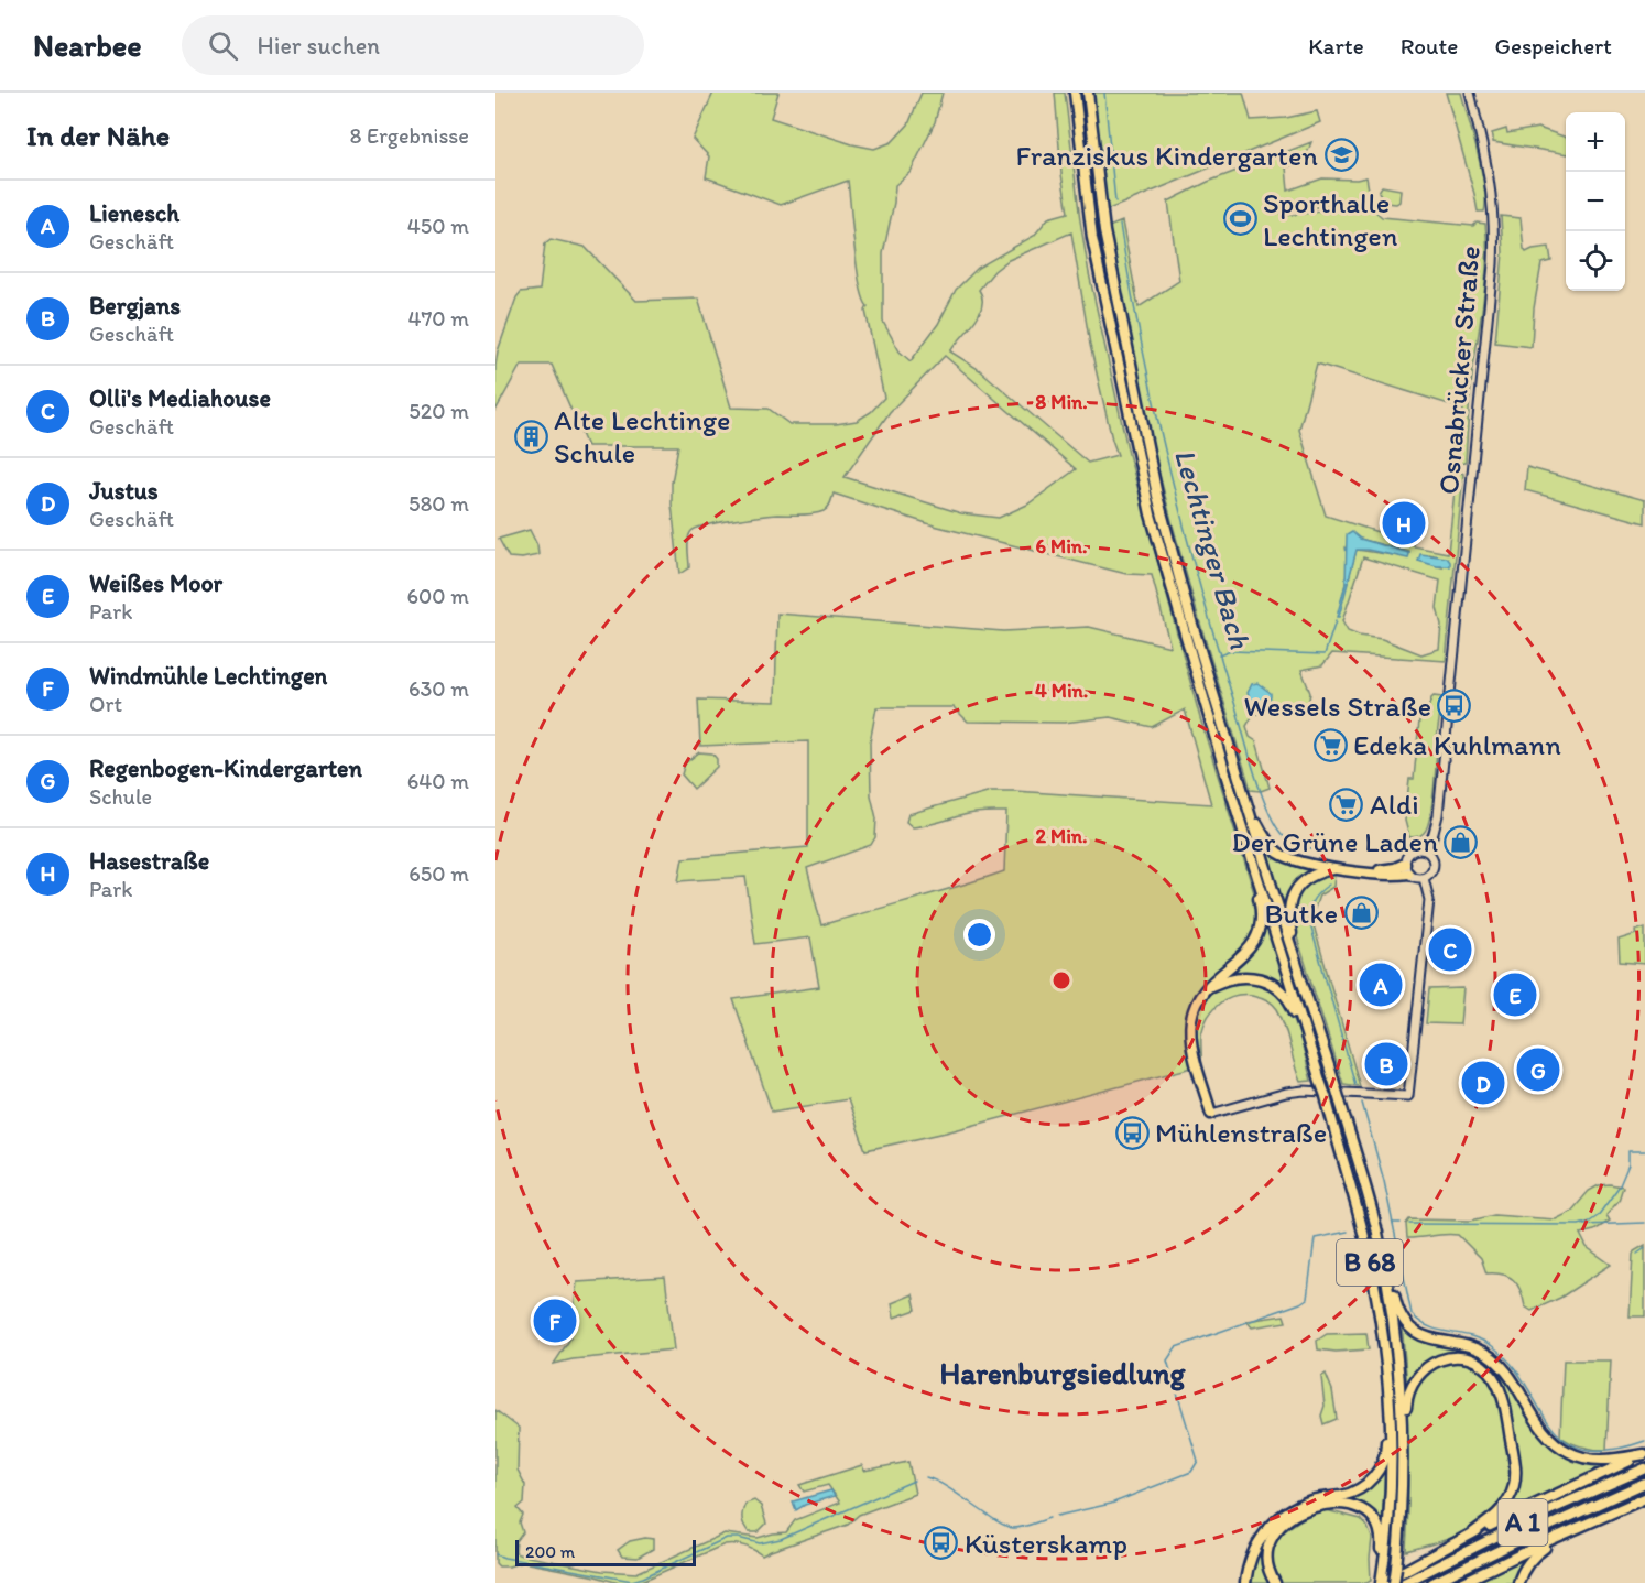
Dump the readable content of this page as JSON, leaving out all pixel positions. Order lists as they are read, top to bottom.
{
  "streets": {
    "highway": ["B 68", "A 1"],
    "street": ["Osnabrücker Straße"]
  },
  "districts": ["Harenburgsiedlung"],
  "water": ["Lechtinger Bach"],
  "places": {
    "school or university": ["Franziskus Kindergarten"],
    "sports": ["Sporthalle Lechtingen"],
    "building": ["Alte Lechtinge Schule"],
    "bus stop": ["Wessels Straße", "Mühlenstraße", "Küsterskamp"],
    "supermarket": ["Edeka Kuhlmann", "Aldi"],
    "shop": ["Der Grüne Laden", "Butke"]
  },
  "scale_bar": "200 m",
  "page": {
    "header": "Nearbee",
    "search": "Hier suchen",
    "nav": ["Karte", "Route", "Gespeichert"],
    "heading": ["In der Nähe", "8 Ergebnisse"],
    "map_buttons": ["+", "−"],
    "list": [
      {
        "mark": "A",
        "name": "Lienesch",
        "note": "Geschäft",
        "value": "450 m"
      },
      {
        "mark": "B",
        "name": "Bergjans",
        "note": "Geschäft",
        "value": "470 m"
      },
      {
        "mark": "C",
        "name": "Olli's Mediahouse",
        "note": "Geschäft",
        "value": "520 m"
      },
      {
        "mark": "D",
        "name": "Justus",
        "note": "Geschäft",
        "value": "580 m"
      },
      {
        "mark": "E",
        "name": "Weißes Moor",
        "note": "Park",
        "value": "600 m"
      },
      {
        "mark": "F",
        "name": "Windmühle Lechtingen",
        "note": "Ort",
        "value": "630 m"
      },
      {
        "mark": "G",
        "name": "Regenbogen-Kindergarten",
        "note": "Schule",
        "value": "640 m"
      },
      {
        "mark": "H",
        "name": "Hasestraße",
        "note": "Park",
        "value": "650 m"
      }
    ],
    "pins": [
      "H",
      "C",
      "A",
      "E",
      "B",
      "G",
      "D",
      "F"
    ],
    "scale": "200 m"
  },
  "rings": [
    "8 Min.",
    "6 Min.",
    "4 Min.",
    "2 Min."
  ]
}
